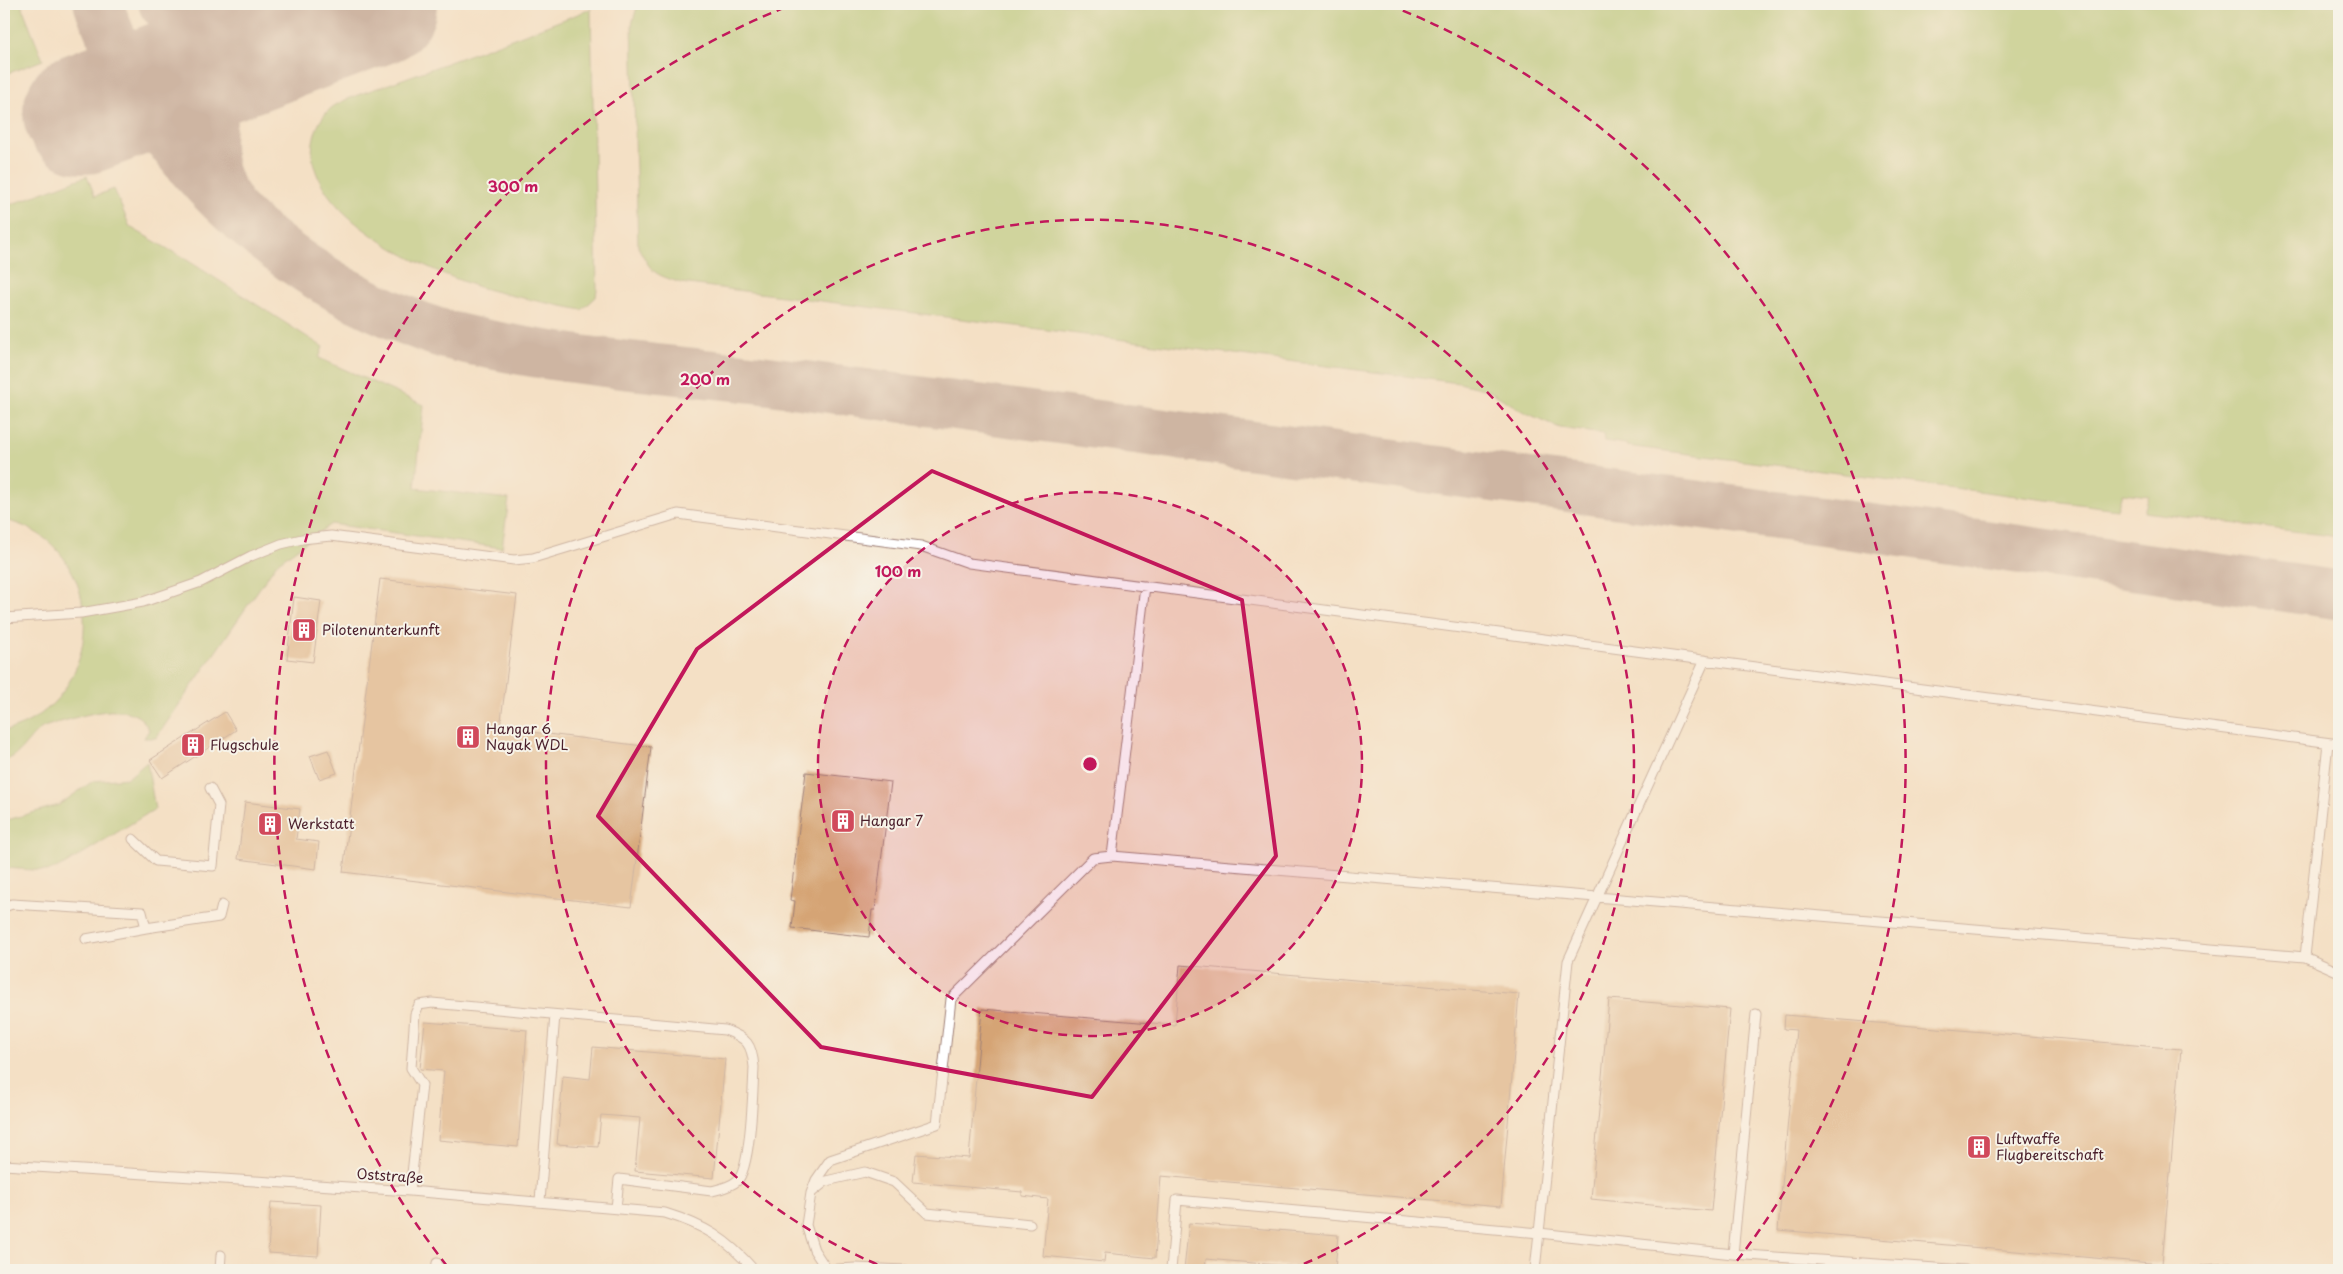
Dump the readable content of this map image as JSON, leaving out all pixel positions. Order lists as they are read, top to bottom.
{
  "streets": {
    "lane": ["Oststraße"]
  },
  "places": {
    "building": [
      "Pilotenunterkunft",
      "Hangar 6 Nayak WDL",
      "Flugschule",
      "Hangar 7",
      "Werkstatt",
      "Luftwaffe Flugbereitschaft"
    ]
  },
  "rings": ["300 m", "200 m", "100 m"]
}
